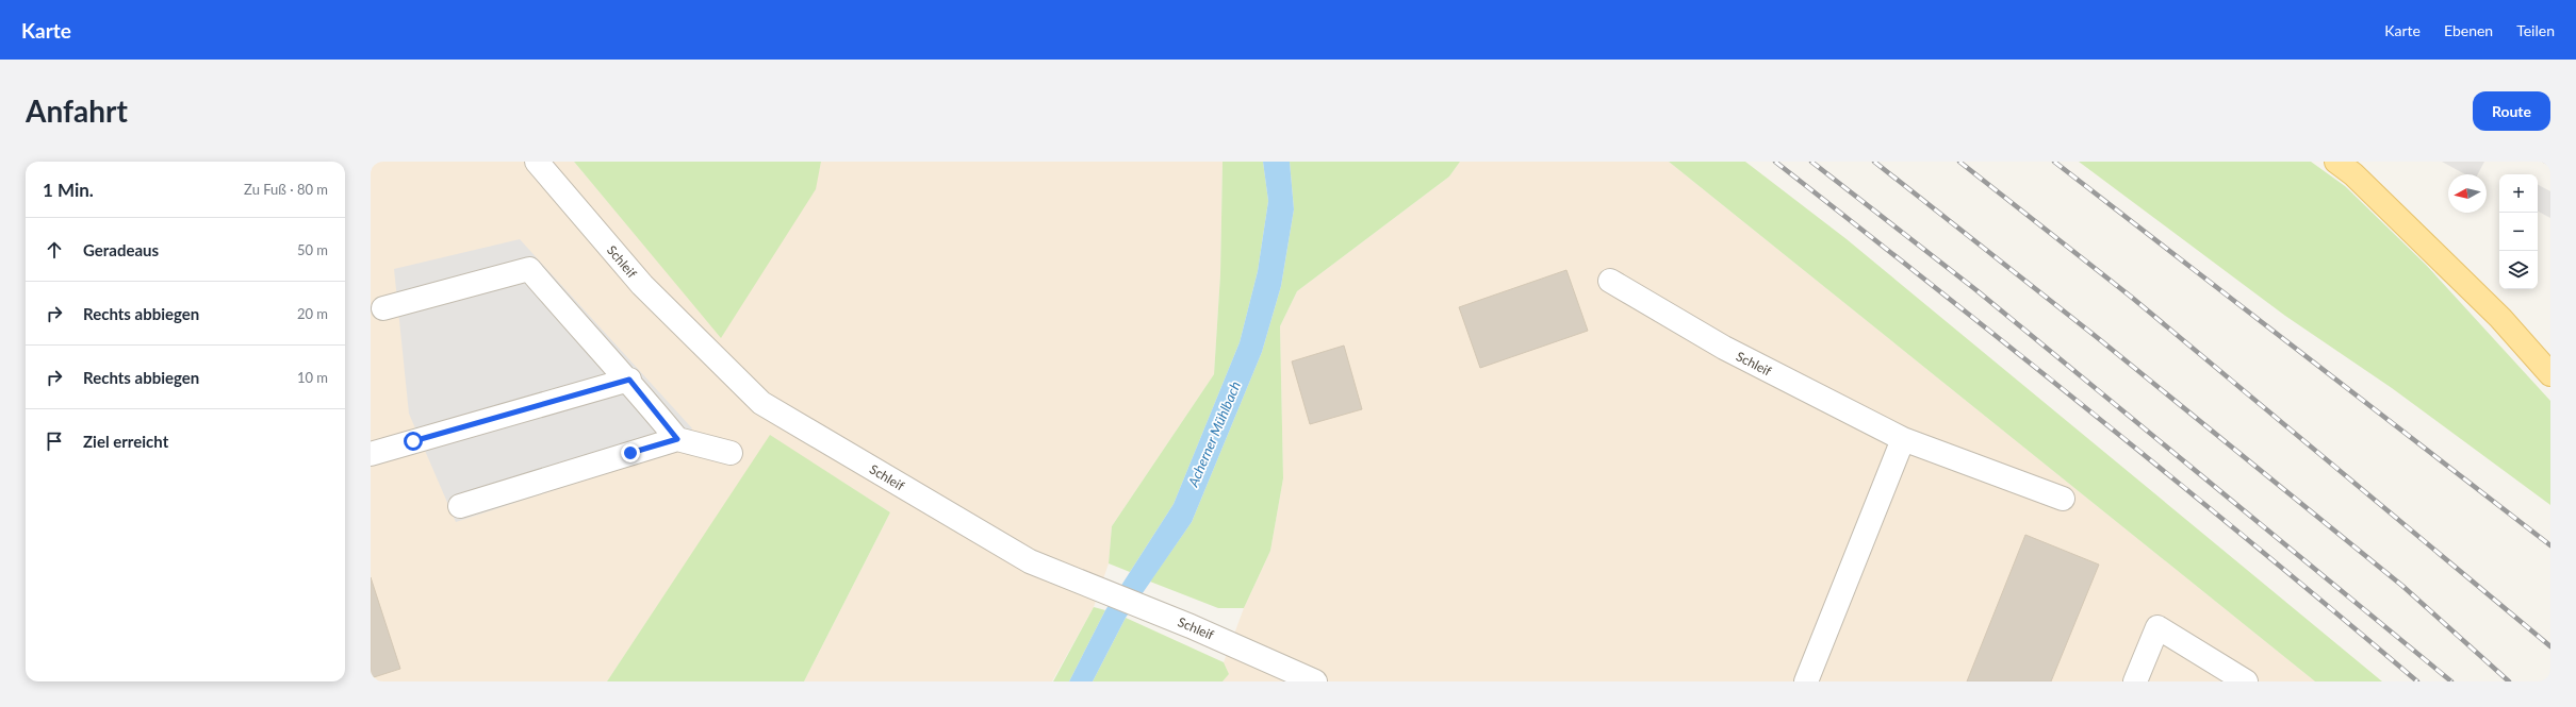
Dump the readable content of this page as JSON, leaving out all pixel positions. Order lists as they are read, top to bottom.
{
  "streets": {
    "street": ["Schleif"]
  },
  "water": ["Acherner Mühlbach"],
  "north": "left",
  "page": {
    "header": "Karte",
    "nav": ["Karte", "Ebenen", "Teilen"],
    "buttons": "Route",
    "title": "Anfahrt",
    "heading": ["1 Min.", "Zu Fuß · 80 m"],
    "map_buttons": ["+", "−"],
    "list": [
      ["Geradeaus", "50 m"],
      ["Rechts abbiegen", "20 m"],
      ["Rechts abbiegen", "10 m"],
      "Ziel erreicht"
    ]
  }
}
